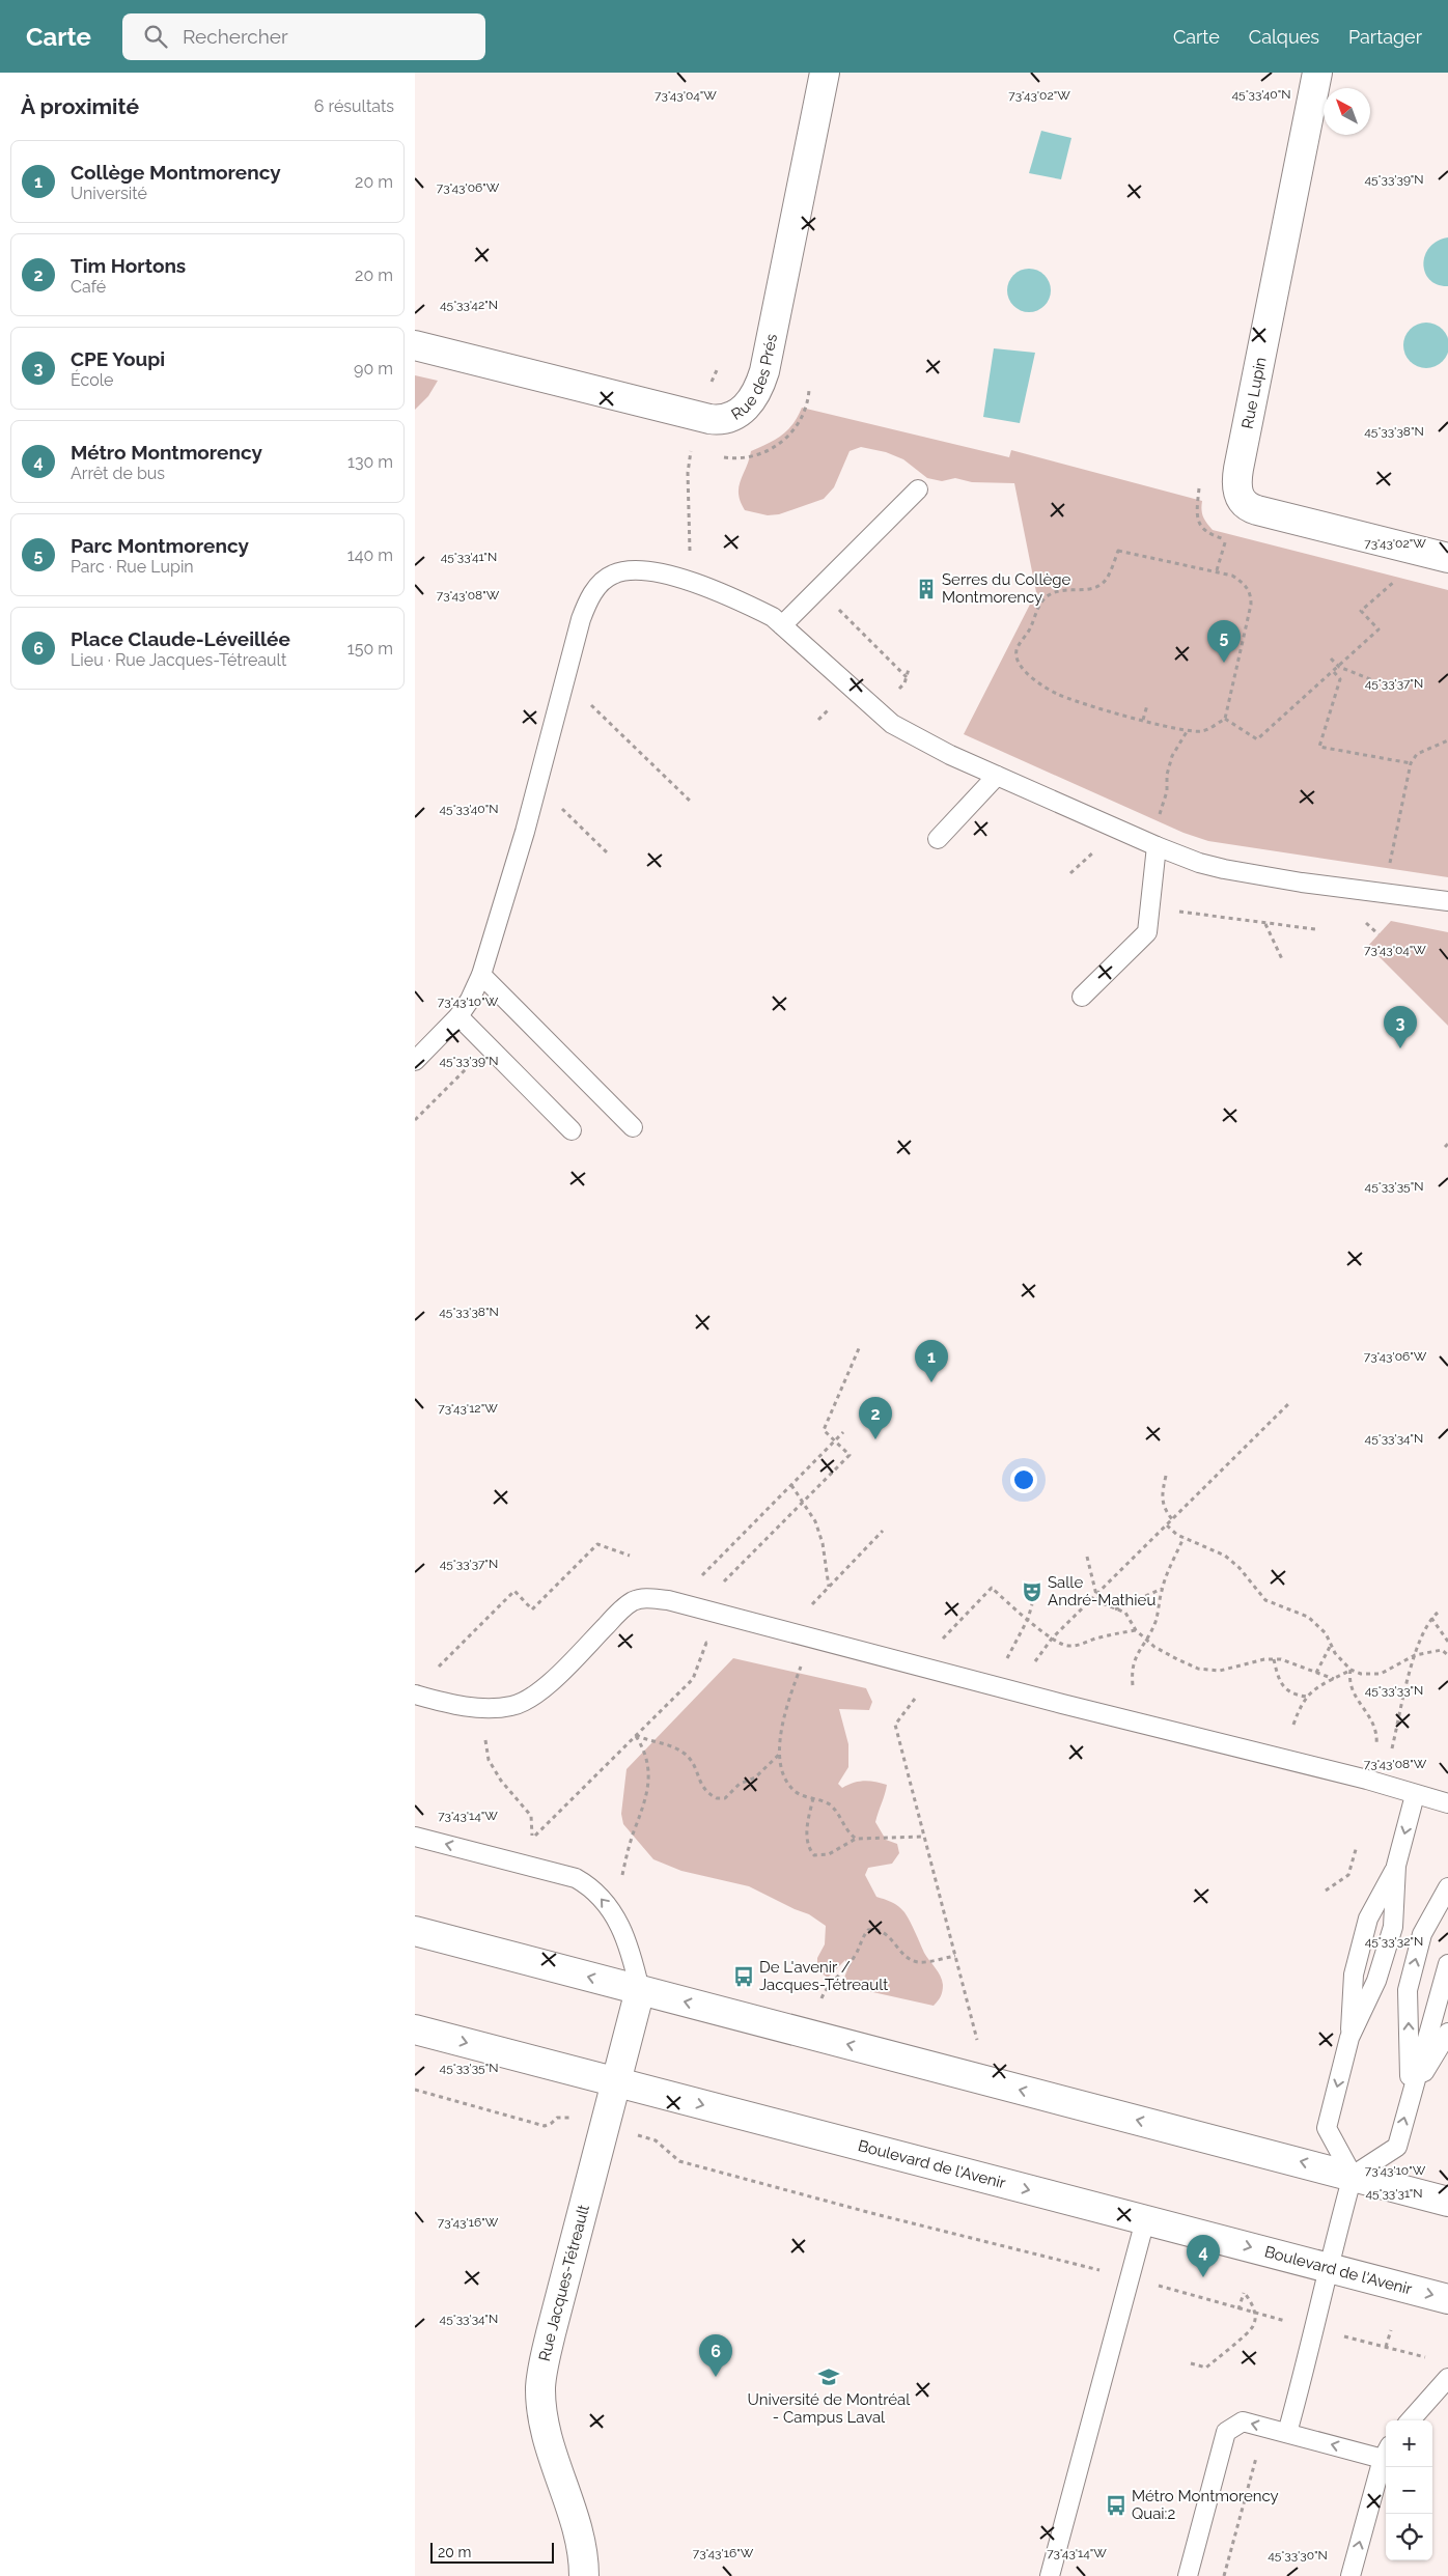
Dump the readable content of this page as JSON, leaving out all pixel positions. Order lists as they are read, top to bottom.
{
  "streets": {
    "street": [
      "Rue des Prés",
      "Rue Lupin",
      "Boulevard de l'Avenir",
      "Rue Jacques-Tétreault"
    ]
  },
  "crossings": [
    ["Boulevard de l'Avenir", "Rue Jacques-Tétreault"]
  ],
  "places": {
    "building": ["Serres du Collège Montmorency"],
    "theatre": ["Salle André-Mathieu"],
    "bus stop": ["De L'avenir / Jacques-Tétreault", "Métro Montmorency Quai:2"],
    "school or university": ["Université de Montréal - Campus Laval"]
  },
  "scale_bar": "20 m",
  "north": "top left",
  "page": {
    "header": "Carte",
    "search": "Rechercher",
    "nav": ["Carte", "Calques", "Partager"],
    "heading": ["À proximité", "6 résultats"],
    "list": [
      {
        "mark": "1",
        "name": "Collège Montmorency",
        "note": "Université",
        "value": "20 m"
      },
      {
        "mark": "2",
        "name": "Tim Hortons",
        "note": "Café",
        "value": "20 m"
      },
      {
        "mark": "3",
        "name": "CPE Youpi",
        "note": "École",
        "value": "90 m"
      },
      {
        "mark": "4",
        "name": "Métro Montmorency",
        "note": "Arrêt de bus",
        "value": "130 m"
      },
      {
        "mark": "5",
        "name": "Parc Montmorency",
        "note": "Parc · Rue Lupin",
        "value": "140 m"
      },
      {
        "mark": "6",
        "name": "Place Claude-Léveillée",
        "note": "Lieu · Rue Jacques-Tétreault",
        "value": "150 m"
      }
    ],
    "pins": [
      "5",
      "3",
      "1",
      "2",
      "4",
      "6"
    ],
    "map_buttons": ["+", "−"],
    "scale": "20 m"
  },
  "coordinates": [
    "45°33'40\"N",
    "73°43'04\"W",
    "73°43'02\"W",
    "45°33'39\"N",
    "73°43'06\"W",
    "45°33'42\"N",
    "45°33'38\"N",
    "45°33'41\"N",
    "73°43'08\"W",
    "45°33'37\"N",
    "73°43'10\"W",
    "45°33'35\"N",
    "73°43'12\"W",
    "45°33'34\"N",
    "45°33'33\"N",
    "73°43'14\"W",
    "45°33'32\"N",
    "45°33'31\"N",
    "73°43'16\"W",
    "45°33'30\"N"
  ]
}
